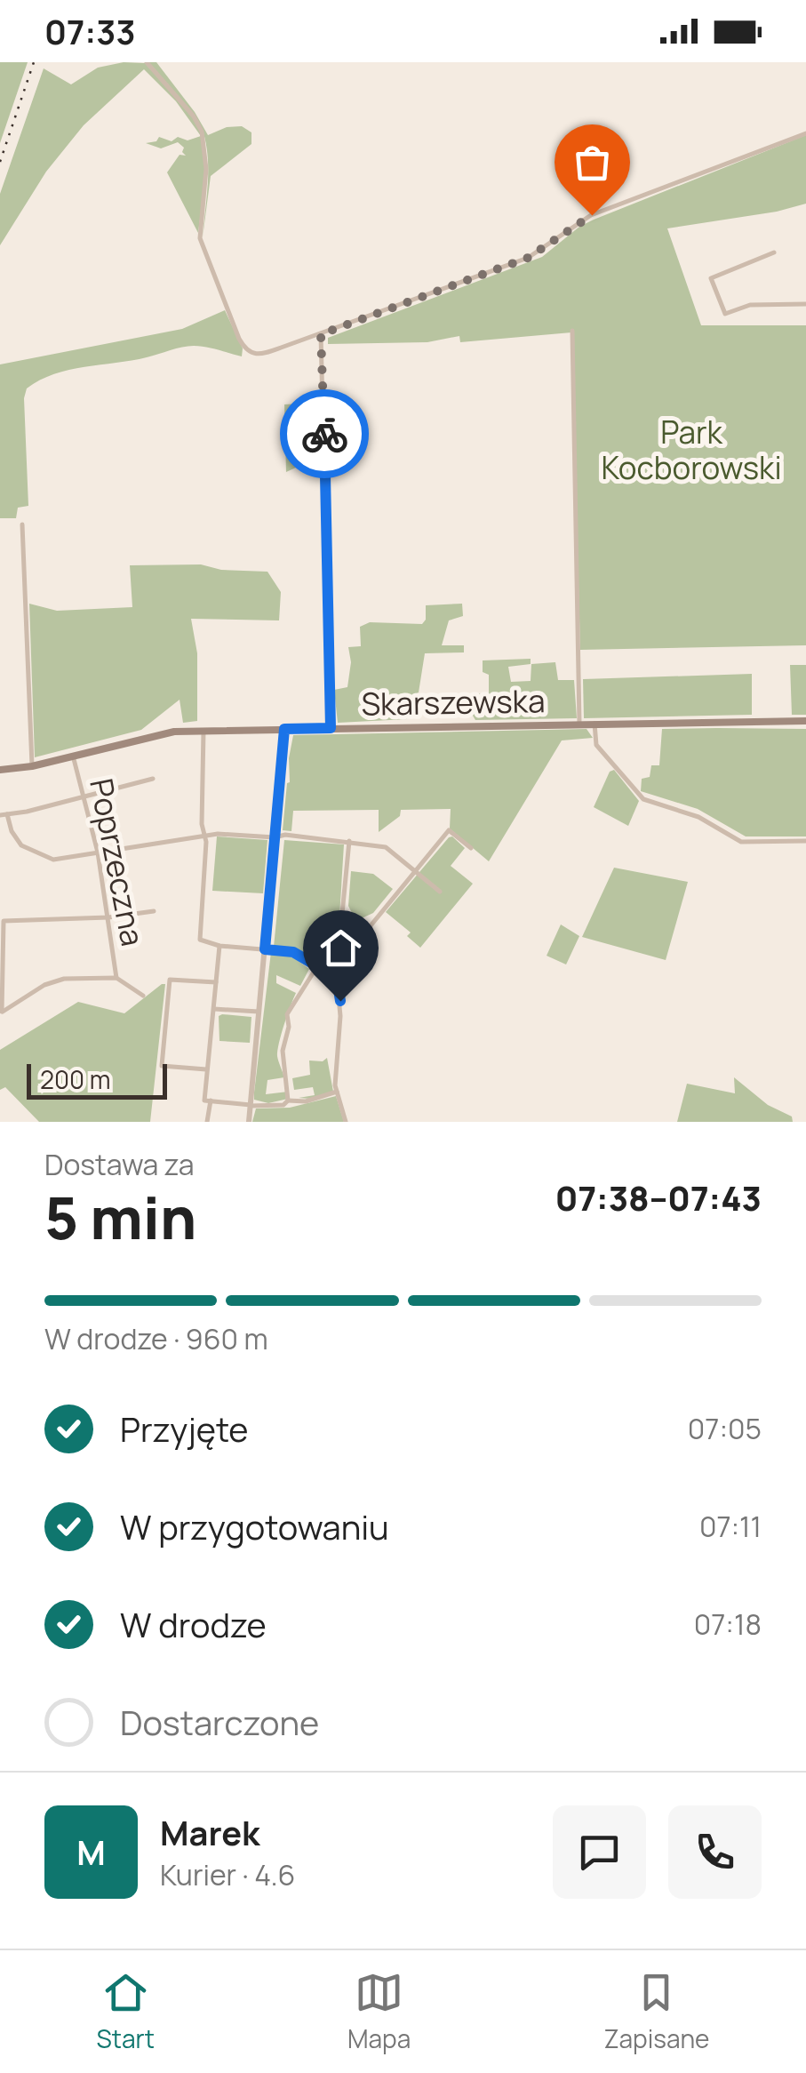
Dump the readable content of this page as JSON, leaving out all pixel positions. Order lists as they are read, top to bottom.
{
  "streets": {
    "main road": ["Skarszewska"],
    "street": ["Poprzeczna"]
  },
  "crossings": [
    ["Skarszewska", "Poprzeczna"]
  ],
  "parks": ["Park Kocborowski"],
  "scale_bar": "200 m",
  "page": {
    "status": "07:33",
    "scale": "200 m",
    "heading": ["5 min", "Dostawa za", "07:38–07:43"],
    "panel": ["Marek", "Kurier · 4.6"],
    "bar": "W drodze · 960 m",
    "list": [
      ["Przyjęte", "07:05"],
      ["W przygotowaniu", "07:11"],
      ["W drodze", "07:18"],
      "Dostarczone"
    ],
    "round": "M",
    "tabs": ["Start", "Mapa", "Zapisane"]
  }
}
